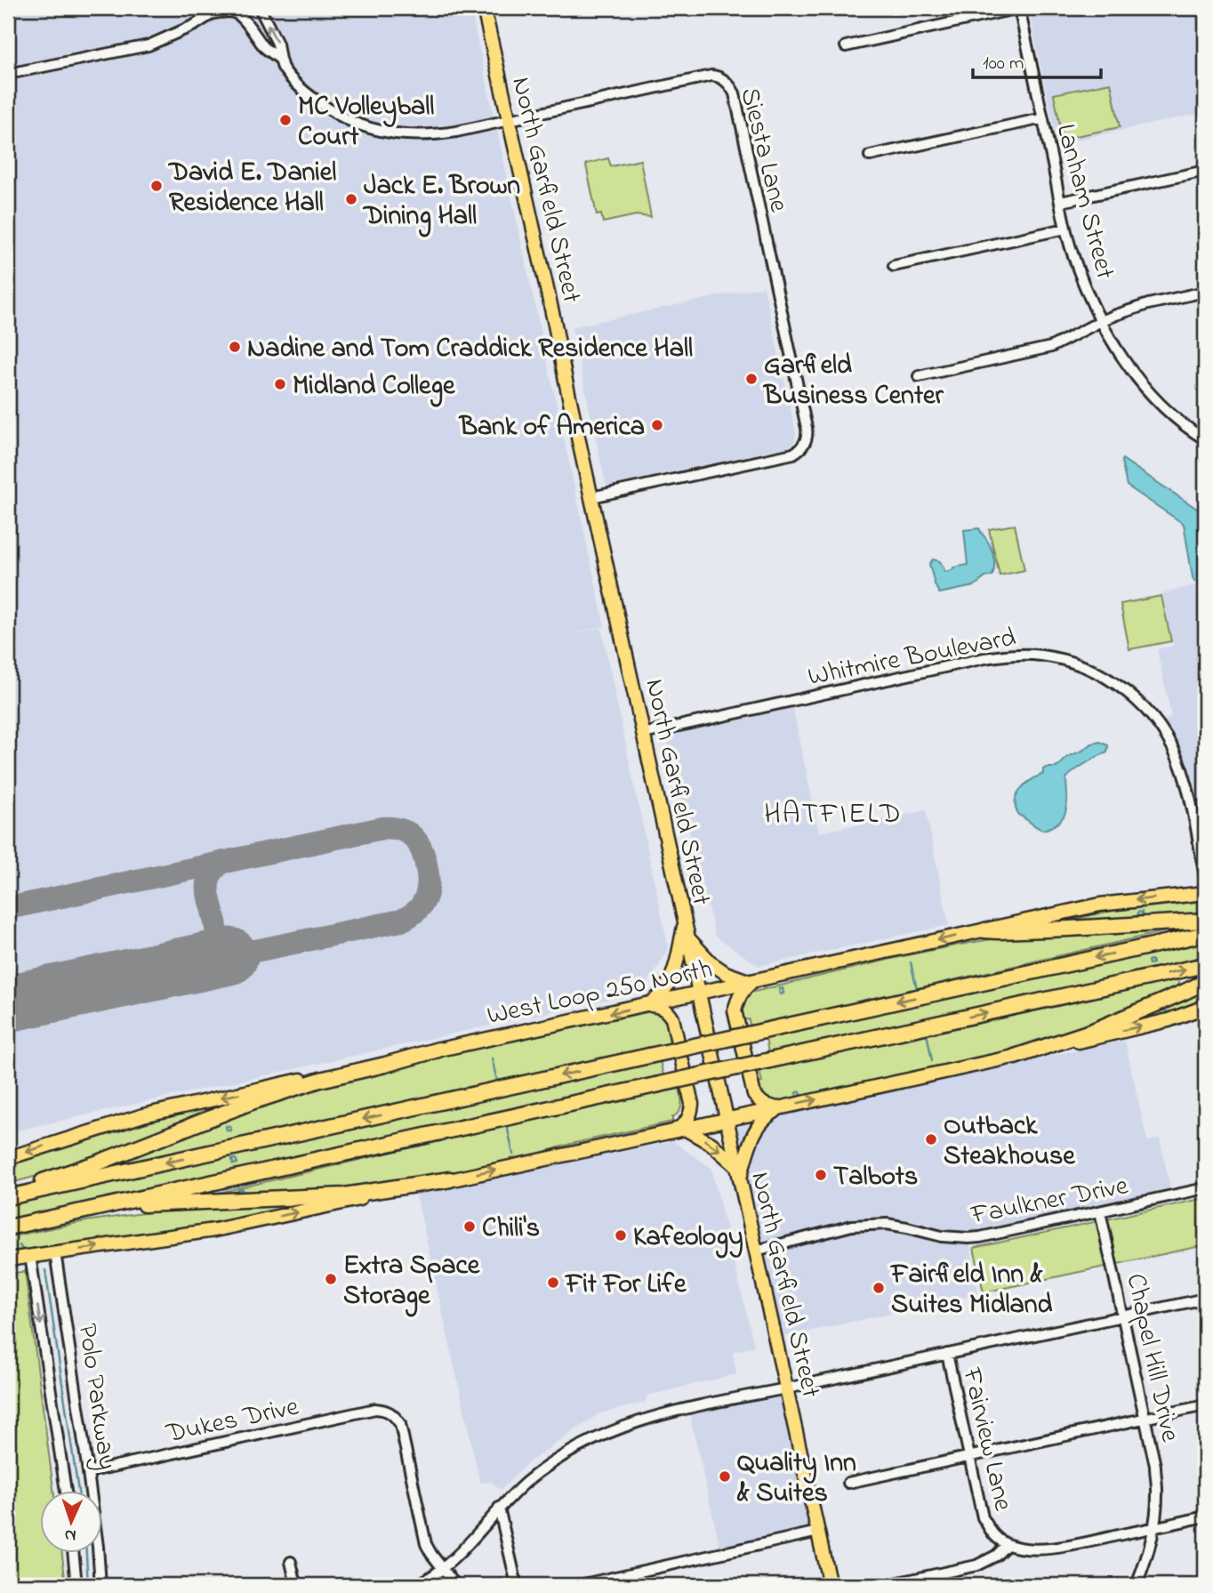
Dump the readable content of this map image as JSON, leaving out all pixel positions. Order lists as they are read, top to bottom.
{
  "streets": {
    "main road": ["North Garfield Street", "West Loop 250 North"],
    "street": [
      "Siesta Lane",
      "Lanham Street",
      "Whitmire Boulevard",
      "Faulkner Drive",
      "Chapel Hill Drive",
      "Polo Parkway",
      "Dukes Drive",
      "Fairview Lane"
    ]
  },
  "crossings": [
    ["Siesta Lane", "North Garfield Street"],
    ["North Garfield Street", "Whitmire Boulevard"],
    ["North Garfield Street", "West Loop 250 North"],
    ["North Garfield Street", "Faulkner Drive"],
    ["Faulkner Drive", "Chapel Hill Drive"],
    ["Chapel Hill Drive", "Fairview Lane"],
    ["Polo Parkway", "Dukes Drive"]
  ],
  "one_way": ["West Loop 250 North"],
  "districts": ["HATFIELD"],
  "places": [
    "MC Volleyball Court",
    "David E. Daniel Residence Hall",
    "Jack E. Brown Dining Hall",
    "Nadine and Tom Craddick Residence Hall",
    "Garfield Business Center",
    "Midland College",
    "Bank of America",
    "Outback Steakhouse",
    "Talbots",
    "Chili's",
    "Kafeology",
    "Extra Space Storage",
    "Fit For Life",
    "Fairfield Inn & Suites Midland",
    "Quality Inn & Suites"
  ],
  "scale_bar": "100 m",
  "north": "bottom"
}
